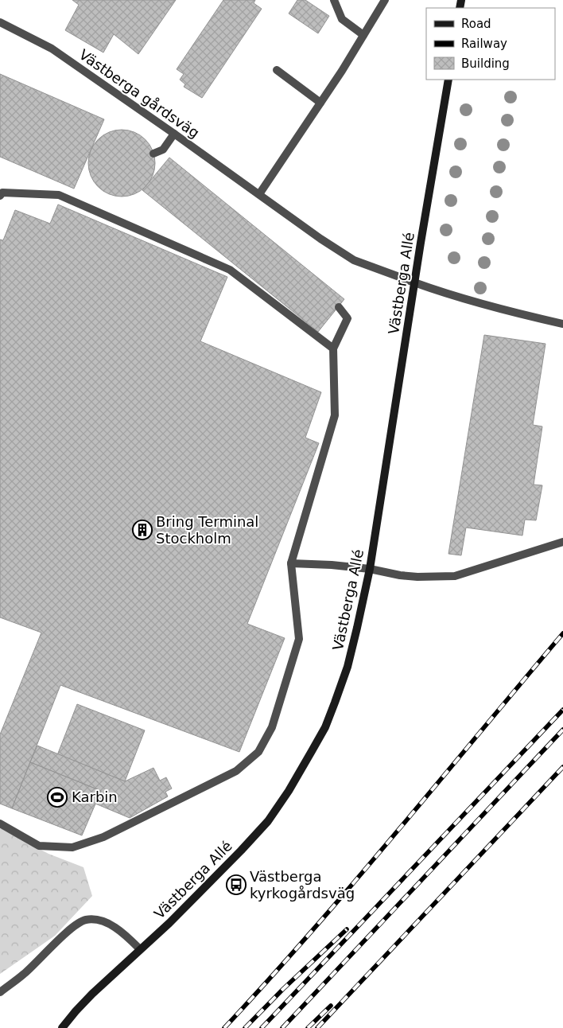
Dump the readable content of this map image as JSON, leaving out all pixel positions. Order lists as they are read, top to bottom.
{
  "streets": {
    "street": ["Västberga gårdsväg", "Västberga Allé"]
  },
  "crossings": [
    ["Västberga gårdsväg", "Västberga Allé"]
  ],
  "places": {
    "building": ["Bring Terminal Stockholm"],
    "sports": ["Karbin"],
    "bus stop": ["Västberga kyrkogårdsväg"]
  },
  "legend": ["Road", "Railway", "Building"]
}
